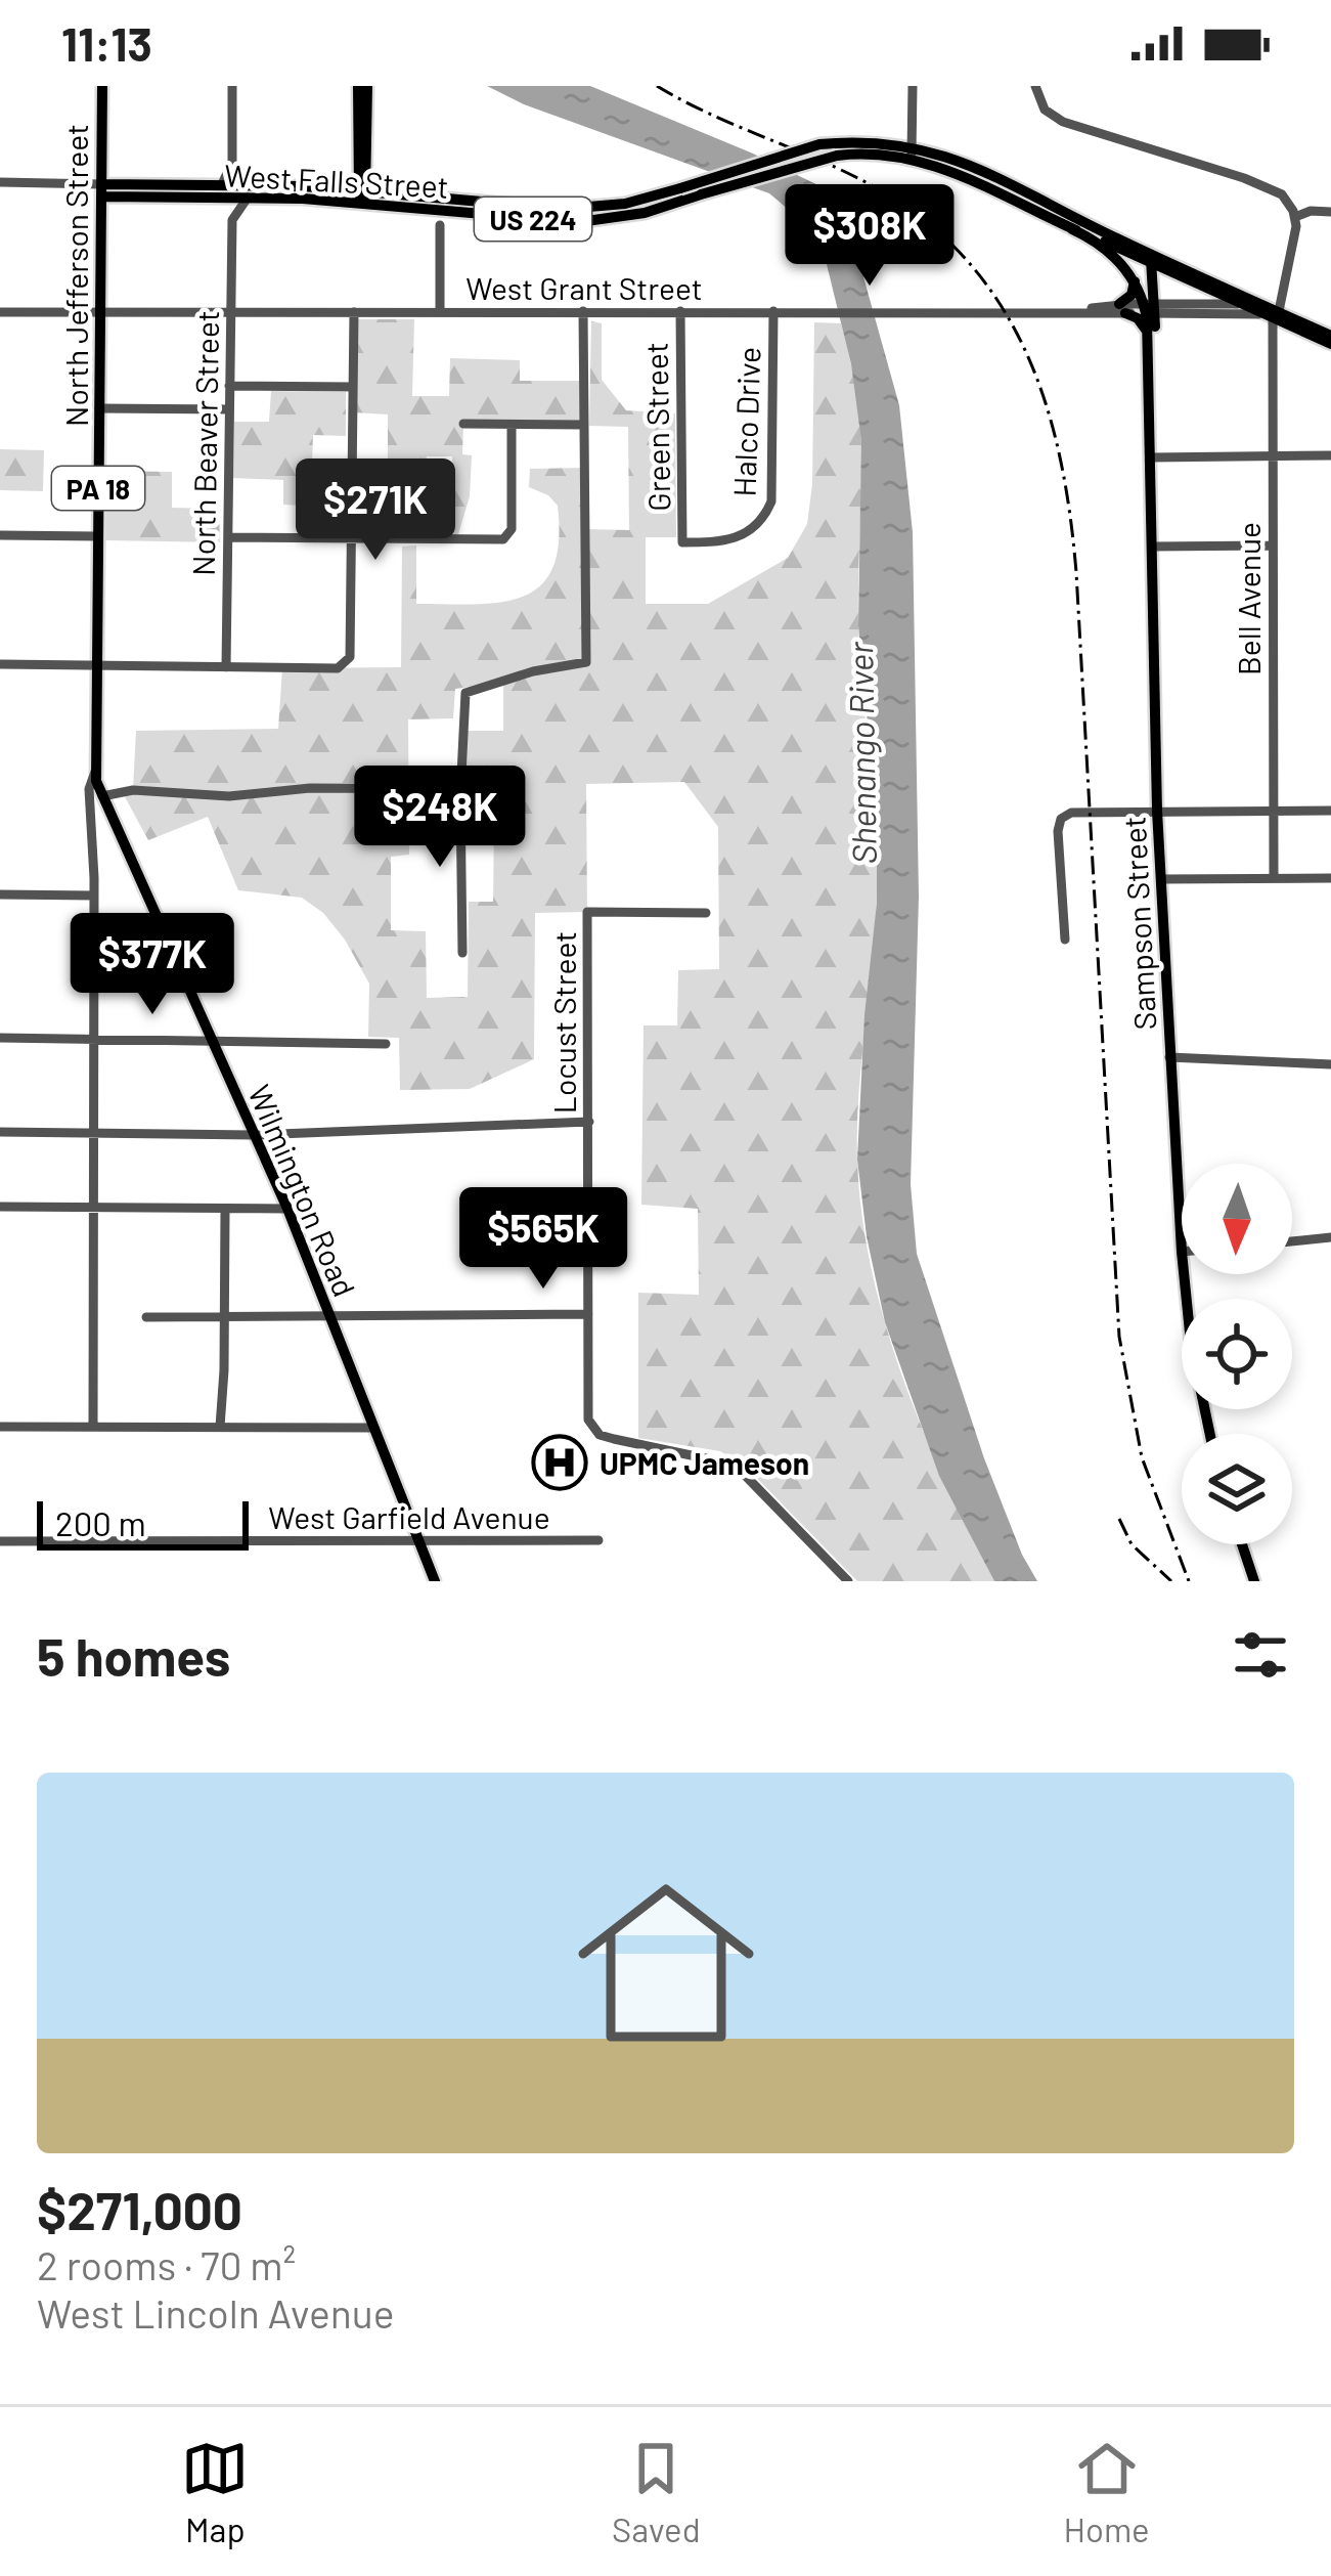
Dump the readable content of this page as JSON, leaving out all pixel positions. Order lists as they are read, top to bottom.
{
  "streets": {
    "main road": [
      "West Falls Street",
      "US 224",
      "North Jefferson Street",
      "PA 18",
      "Sampson Street",
      "Wilmington Road"
    ],
    "street": [
      "West Grant Street",
      "Halco Drive",
      "Green Street",
      "North Beaver Street",
      "Bell Avenue",
      "Locust Street",
      "West Garfield Avenue"
    ]
  },
  "crossings": [
    ["West Falls Street", "US 224"],
    ["West Falls Street", "North Jefferson Street"],
    ["West Falls Street", "West Grant Street"],
    ["West Falls Street", "Bell Avenue"],
    ["West Falls Street", "Sampson Street"],
    ["US 224", "West Grant Street"],
    ["US 224", "Bell Avenue"],
    ["North Jefferson Street", "West Grant Street"],
    ["North Jefferson Street", "PA 18"],
    ["West Grant Street", "Halco Drive"],
    ["West Grant Street", "Green Street"],
    ["West Grant Street", "North Beaver Street"],
    ["West Grant Street", "Bell Avenue"],
    ["West Grant Street", "Sampson Street"],
    ["Halco Drive", "Green Street"],
    ["PA 18", "Wilmington Road"],
    ["Wilmington Road", "West Garfield Avenue"]
  ],
  "water": ["Shenango River"],
  "places": {
    "hospital": ["UPMC Jameson"]
  },
  "scale_bar": "200 m",
  "north": "bottom",
  "page": {
    "status": "11:13",
    "price": [
      "$308K",
      "$271K",
      "$248K",
      "$377K",
      "$565K"
    ],
    "scale": "200 m",
    "heading": "5 homes",
    "list": [
      {
        "name": "$271,000",
        "note": "2 rooms · 70 m² · West Lincoln Avenue"
      }
    ],
    "tabs": ["Map", "Saved", "Home"]
  }
}
